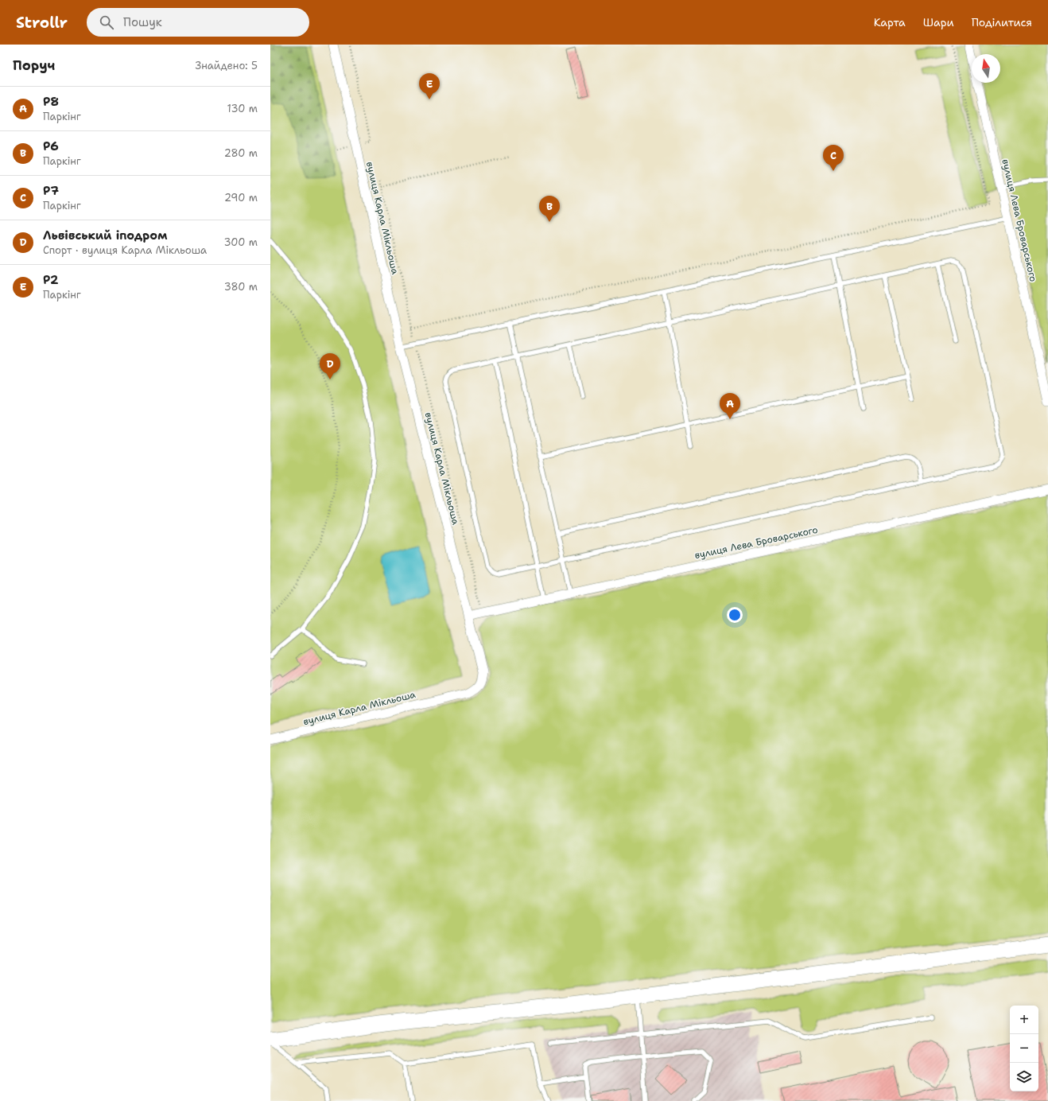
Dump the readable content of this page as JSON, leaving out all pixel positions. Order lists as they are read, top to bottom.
{
  "streets": {
    "street": ["вулиця Карла Мікльоша", "вулиця Лева Броварського"]
  },
  "crossings": [
    ["вулиця Карла Мікльоша", "вулиця Лева Броварського"]
  ],
  "north": "top",
  "page": {
    "header": "Strollr",
    "search": "Пошук",
    "nav": ["Карта", "Шари", "Поділитися"],
    "heading": ["Поруч", "Знайдено: 5"],
    "pins": [
      "E",
      "C",
      "B",
      "D",
      "A"
    ],
    "list": [
      {
        "mark": "A",
        "name": "P8",
        "note": "Паркінг",
        "value": "130 m"
      },
      {
        "mark": "B",
        "name": "P6",
        "note": "Паркінг",
        "value": "280 m"
      },
      {
        "mark": "C",
        "name": "P7",
        "note": "Паркінг",
        "value": "290 m"
      },
      {
        "mark": "D",
        "name": "Львівський іподром",
        "note": "Спорт · вулиця Карла Мікльоша",
        "value": "300 m"
      },
      {
        "mark": "E",
        "name": "P2",
        "note": "Паркінг",
        "value": "380 m"
      }
    ],
    "map_buttons": ["+", "−"]
  }
}
